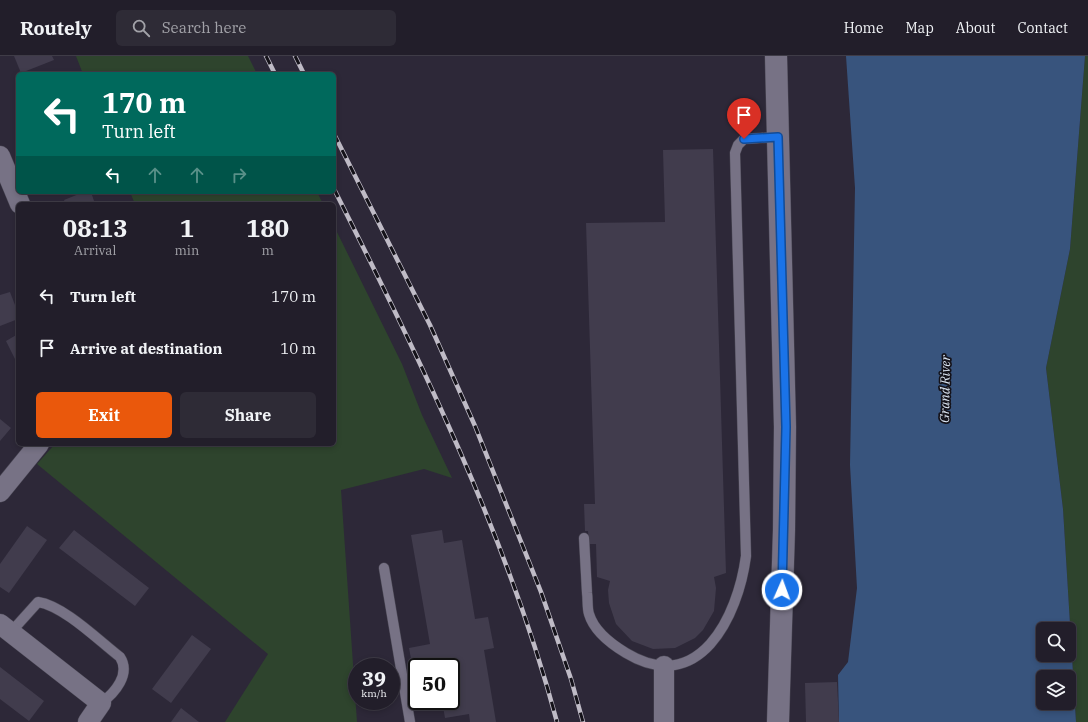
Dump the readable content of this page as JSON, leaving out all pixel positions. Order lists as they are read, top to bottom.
{
  "water": ["Grand River"],
  "page": {
    "header": "Routely",
    "search": "Search here",
    "nav": [
      "Home",
      "Map",
      "About",
      "Contact"
    ],
    "turn": ["170 m", "Turn left"],
    "eta": [
      "08:13",
      "Arrival",
      "1",
      "min",
      "180",
      "m"
    ],
    "list": [
      {
        "name": "Turn left",
        "value": "170 m"
      },
      {
        "name": "Arrive at destination",
        "value": "10 m"
      }
    ],
    "buttons": ["Exit", "Share"],
    "speed": "39 km/h",
    "limit": "50"
  }
}
